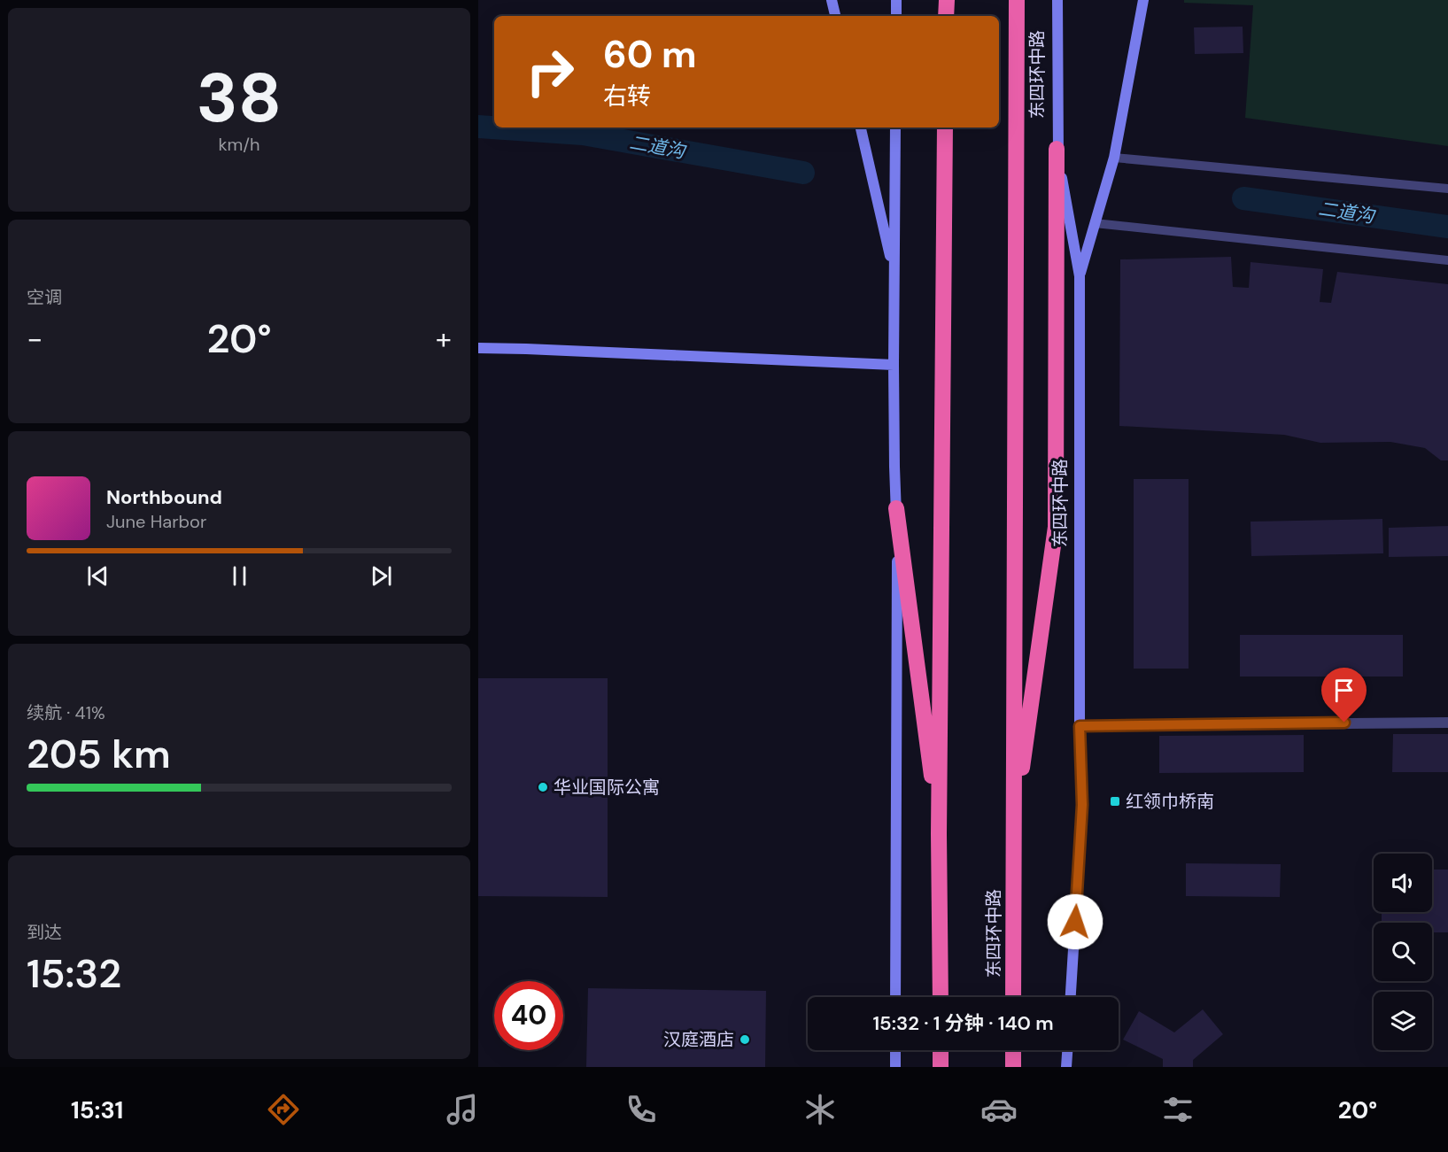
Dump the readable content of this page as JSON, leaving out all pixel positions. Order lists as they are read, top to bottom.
{
  "streets": {
    "highway": ["东四环中路"]
  },
  "water": ["二道沟"],
  "places": {
    "other": ["华业国际公寓", "汉庭酒店"],
    "transit": ["红领巾桥南"]
  },
  "page": {
    "tile": [
      ["38", "km/h"],
      "空调",
      ["续航 · 41%", "205 km"],
      ["到达", "15:32"]
    ],
    "turn": ["60 m", "右转"],
    "heat": ["−", "20°", "+"],
    "song": ["Northbound", "June Harbor"],
    "limit": "40",
    "trip": "15:32 · 1 分钟 · 140 m",
    "tabs": ["15:31", "20°"]
  }
}
